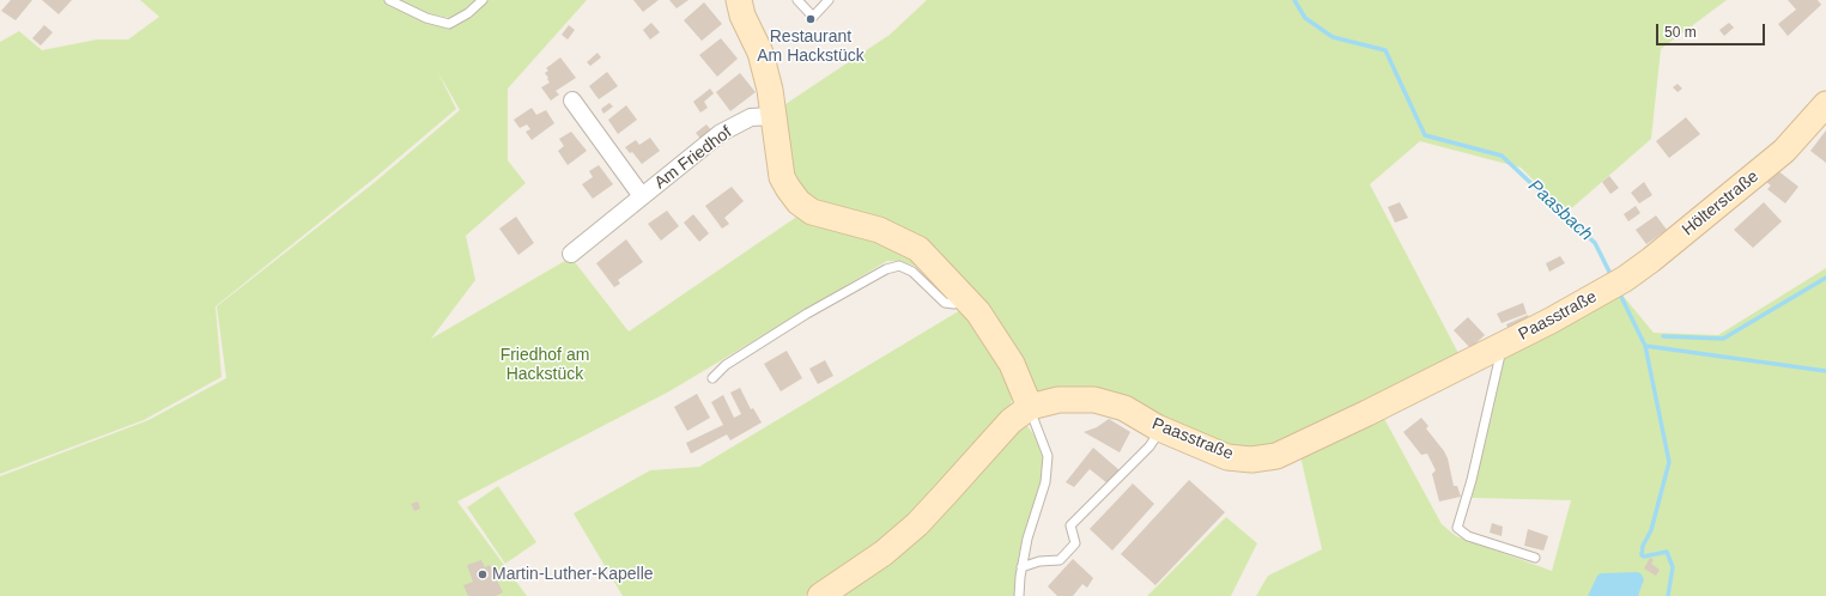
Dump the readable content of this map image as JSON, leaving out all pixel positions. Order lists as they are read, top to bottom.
{
  "streets": {
    "street": ["Am Friedhof", "Hölterstraße", "Paasstraße"]
  },
  "crossings": [
    ["Hölterstraße", "Paasstraße"]
  ],
  "water": ["Paasbach"],
  "parks": ["Friedhof am Hackstück"],
  "places": ["Restaurant Am Hackstück", "Martin-Luther-Kapelle"],
  "scale_bar": "50 m"
}
